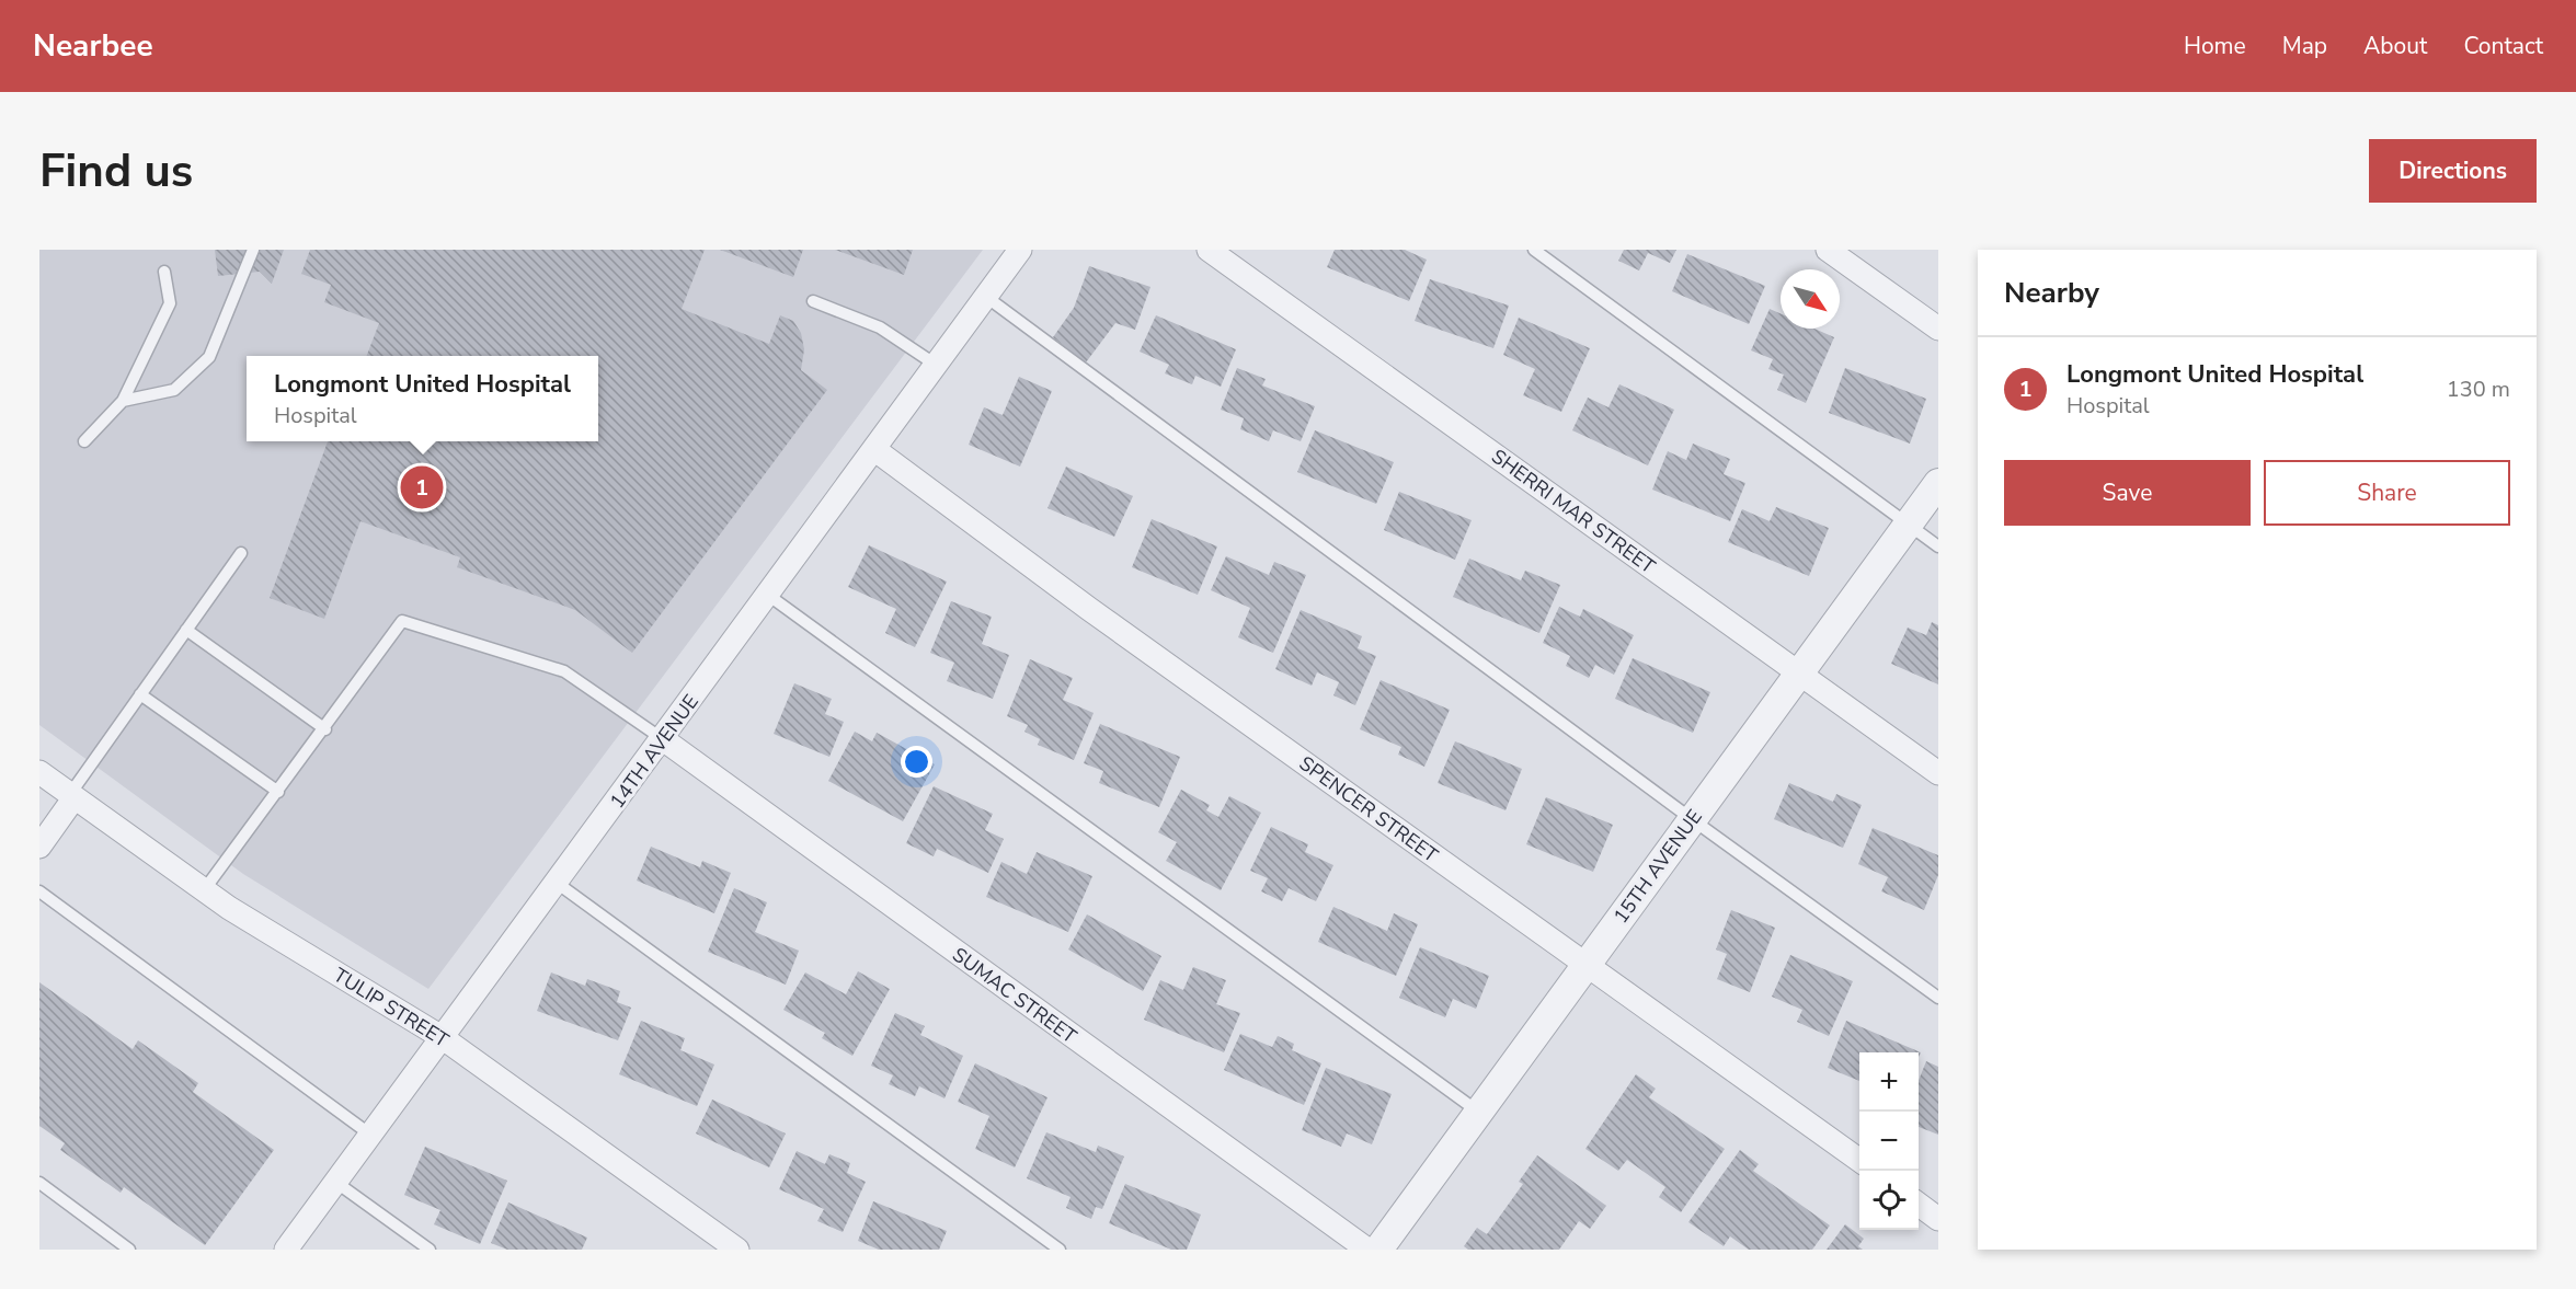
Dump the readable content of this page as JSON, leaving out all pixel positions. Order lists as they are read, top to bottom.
{
  "streets": {
    "street": [
      "SHERRI MAR STREET",
      "14TH AVENUE",
      "SPENCER STREET",
      "15TH AVENUE",
      "SUMAC STREET",
      "TULIP STREET"
    ]
  },
  "crossings": [
    ["SHERRI MAR STREET", "15TH AVENUE"],
    ["14TH AVENUE", "SPENCER STREET"],
    ["14TH AVENUE", "SUMAC STREET"],
    ["14TH AVENUE", "TULIP STREET"],
    ["SPENCER STREET", "15TH AVENUE"]
  ],
  "north": "bottom right",
  "page": {
    "header": "Nearbee",
    "nav": [
      "Home",
      "Map",
      "About",
      "Contact"
    ],
    "buttons": [
      "Directions",
      ["Save", "Share"]
    ],
    "title": "Find us",
    "heading": "Nearby",
    "list": [
      {
        "mark": "1",
        "name": "Longmont United Hospital",
        "note": "Hospital",
        "value": "130 m"
      }
    ],
    "popup": ["Longmont United Hospital", "Hospital"],
    "pins": "1",
    "map_buttons": ["+", "−"]
  }
}
